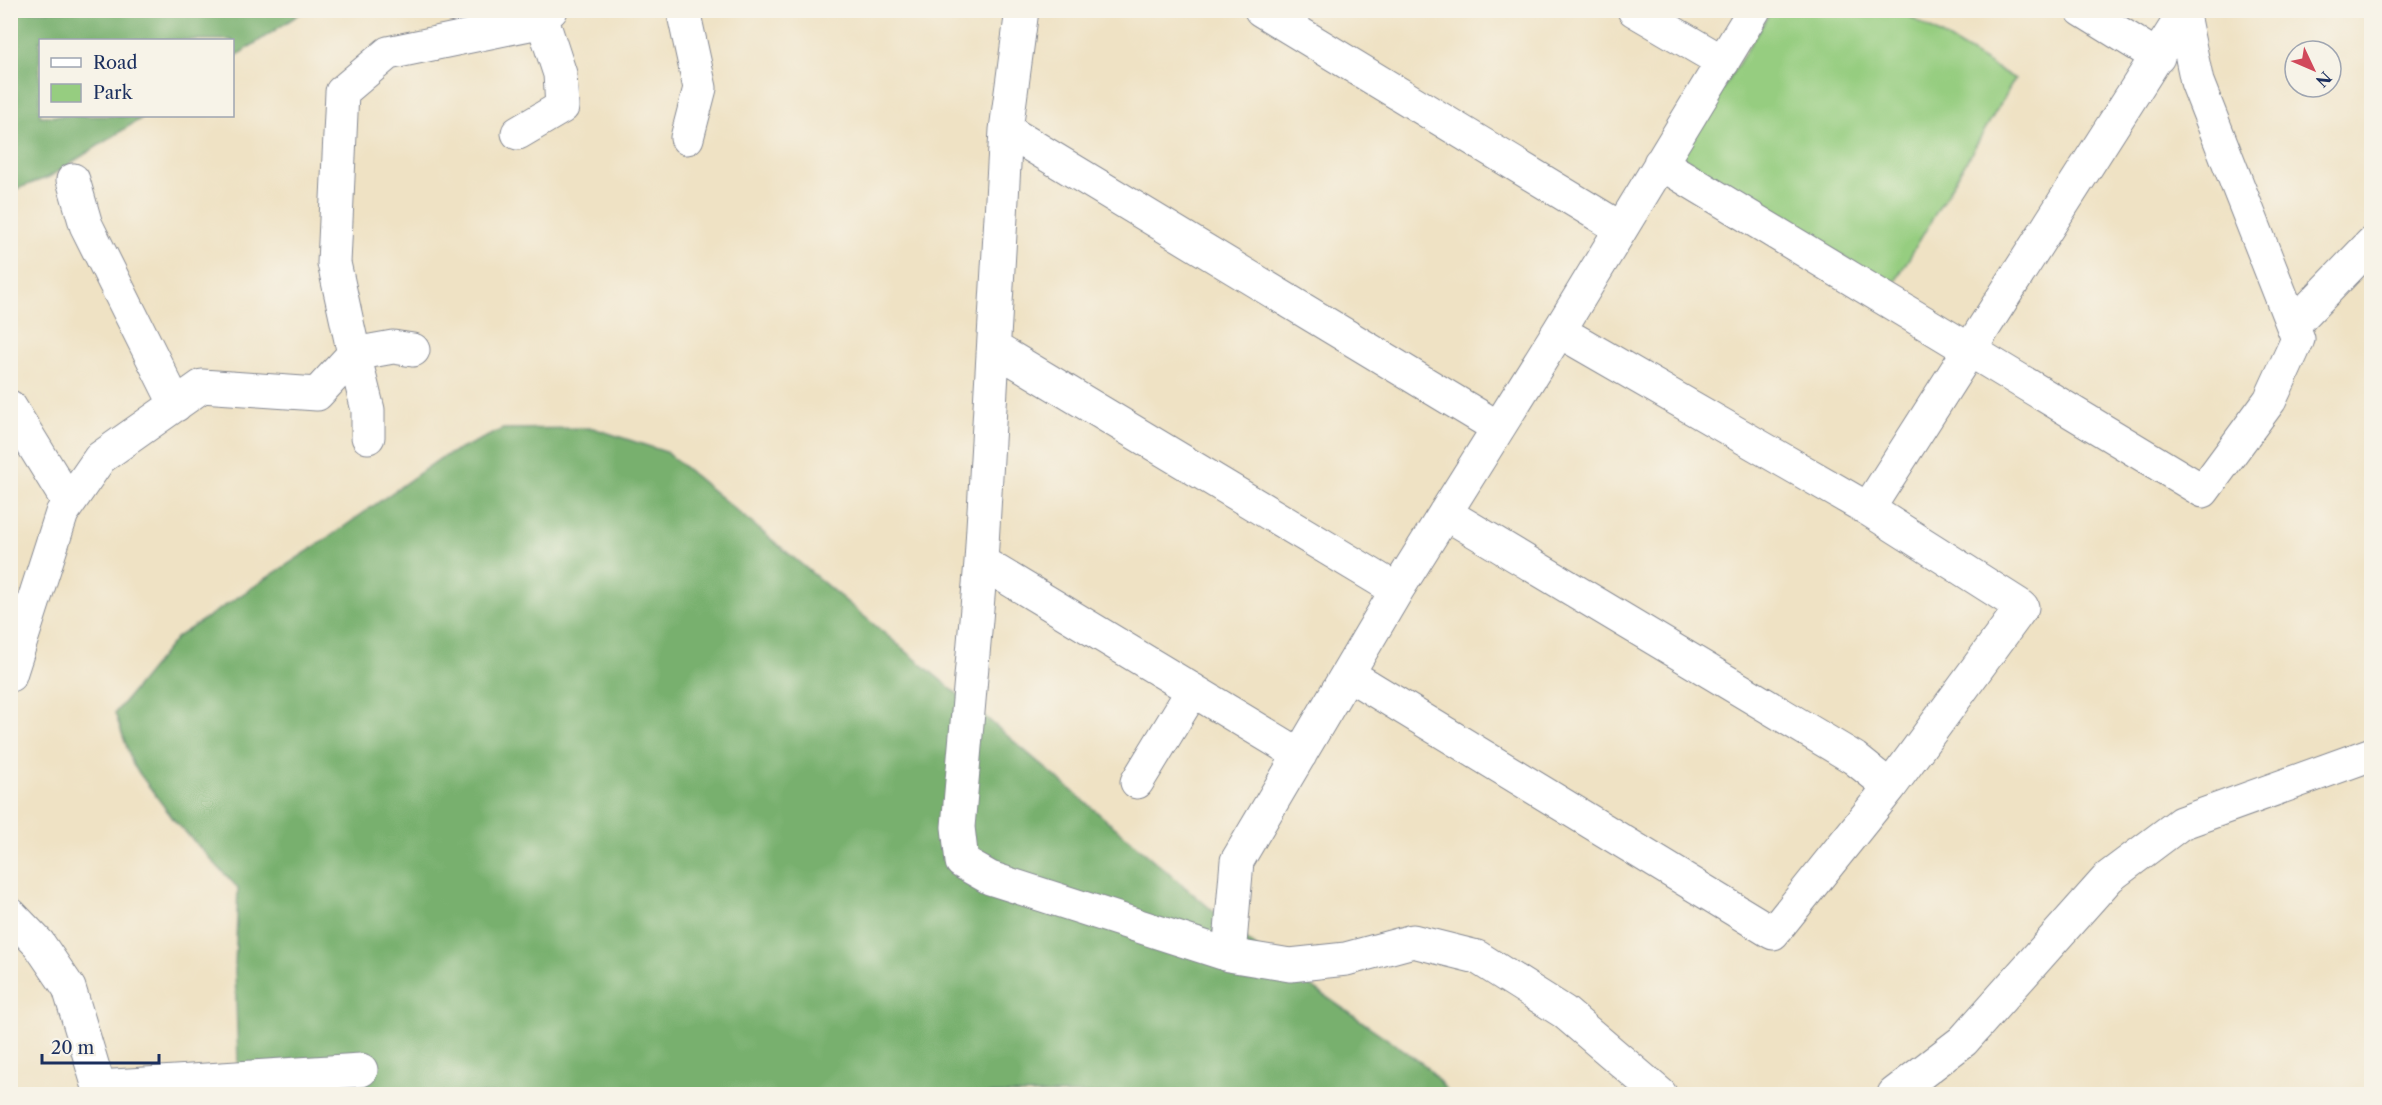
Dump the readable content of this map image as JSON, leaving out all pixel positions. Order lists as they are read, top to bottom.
{
  "legend": ["Road", "Park"],
  "scale_bar": "20 m",
  "north": "bottom right"
}
